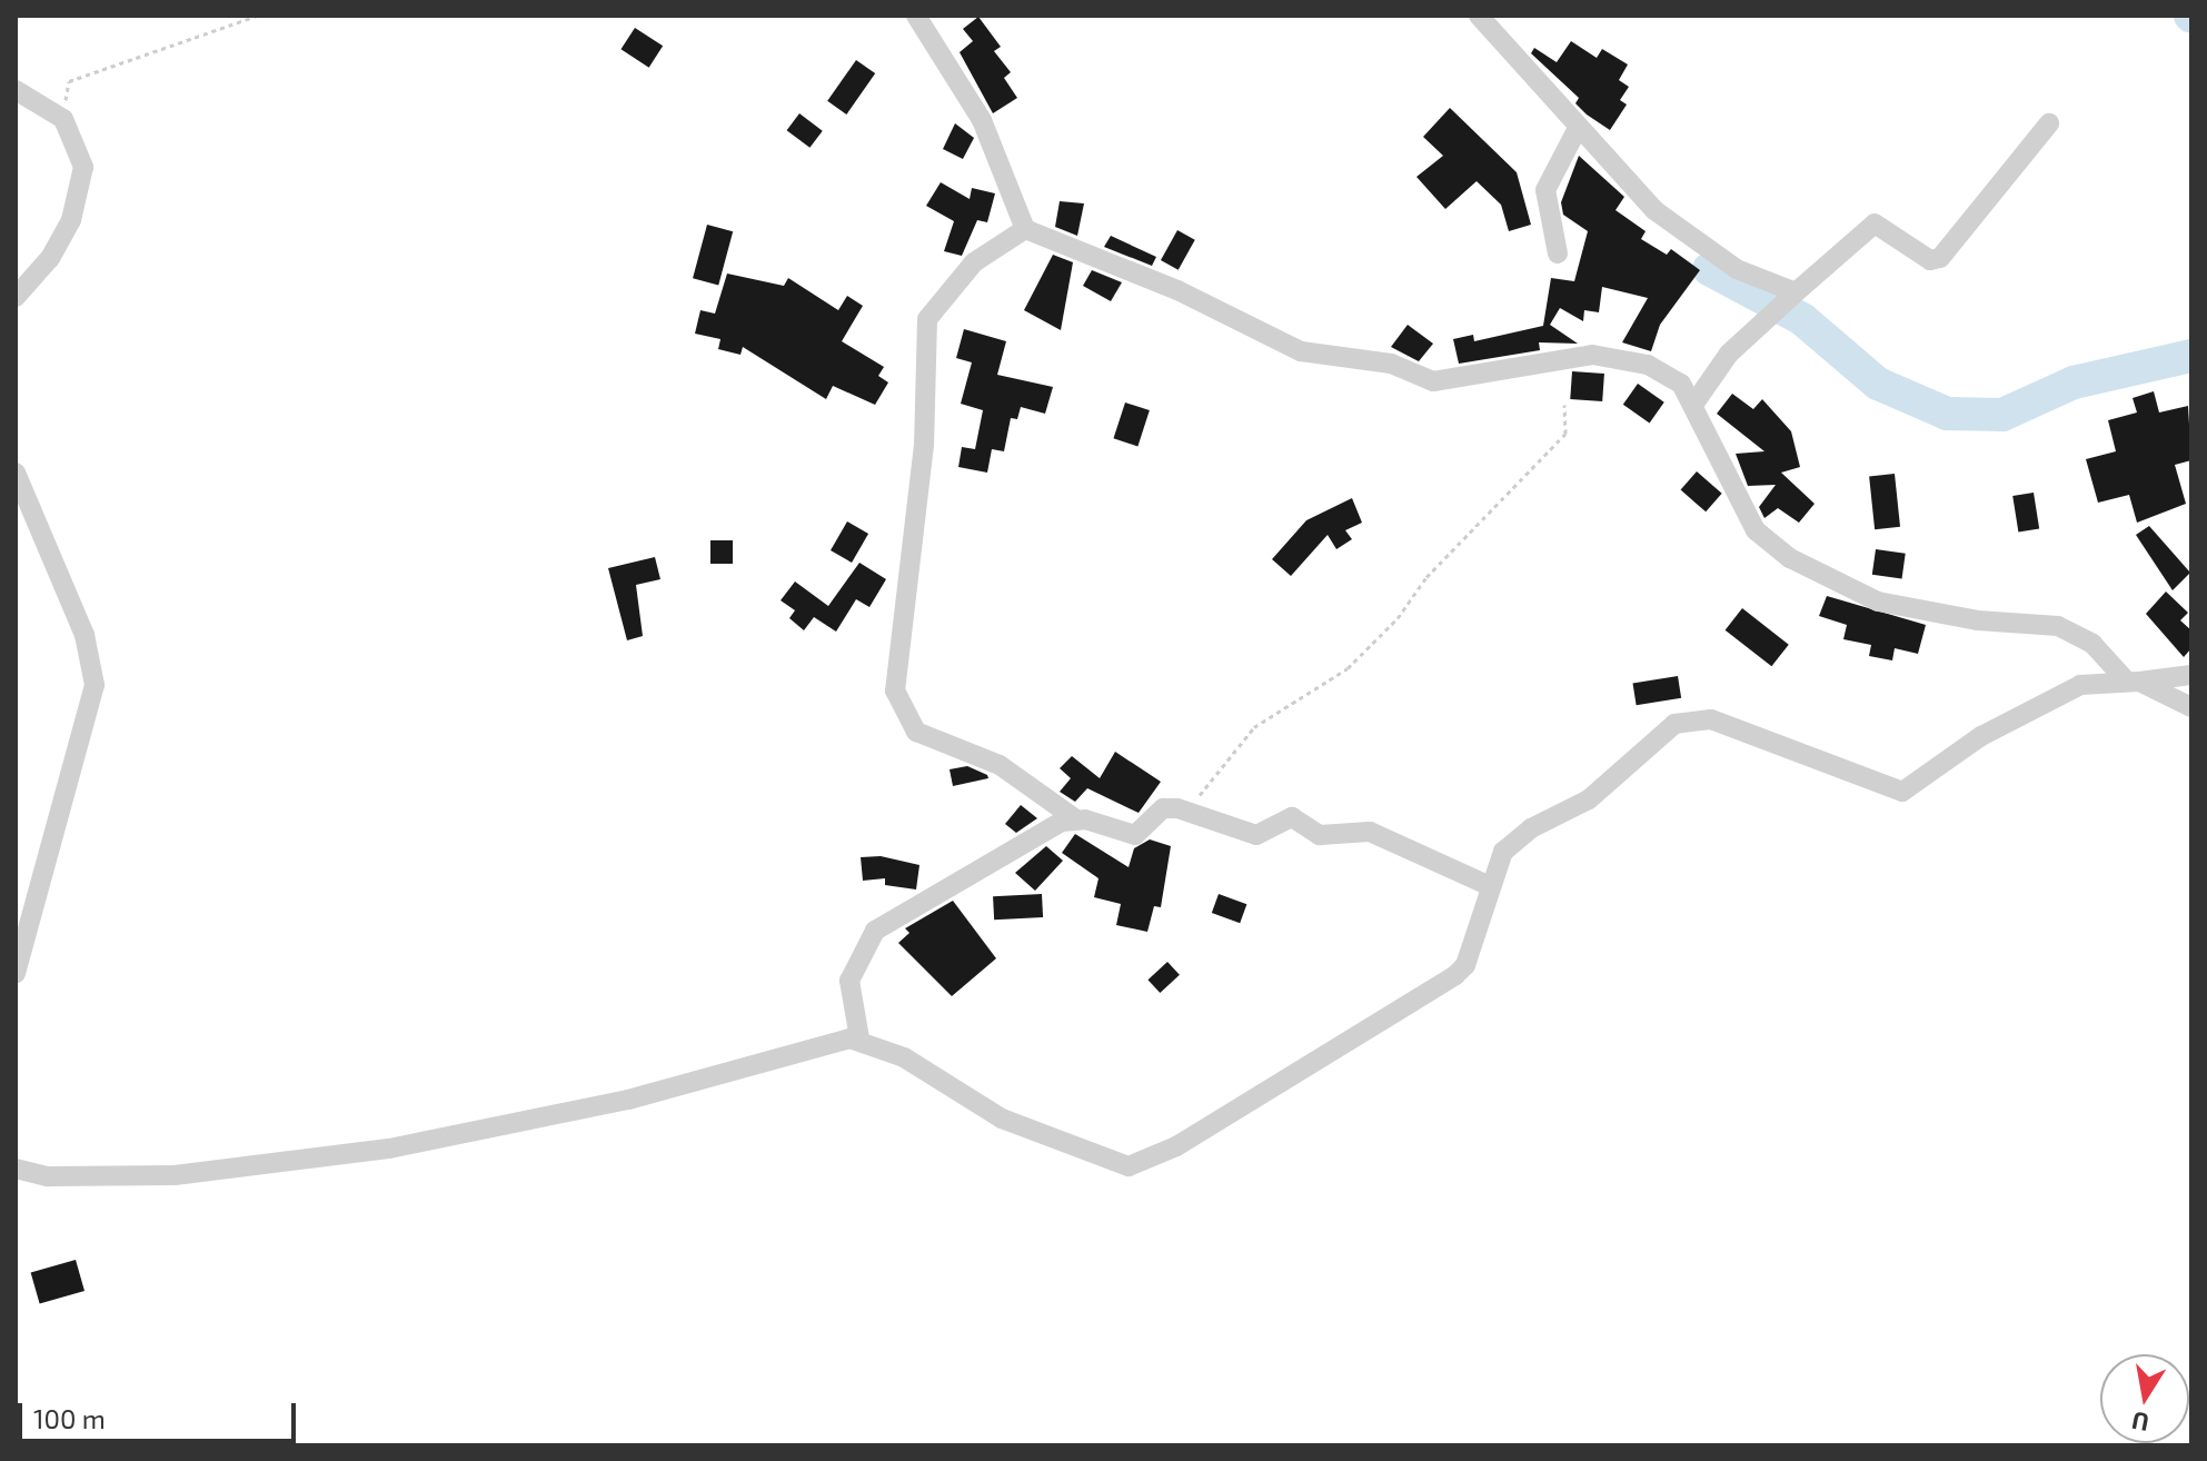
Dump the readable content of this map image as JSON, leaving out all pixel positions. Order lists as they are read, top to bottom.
{
  "scale_bar": "100 m",
  "north": "bottom"
}
